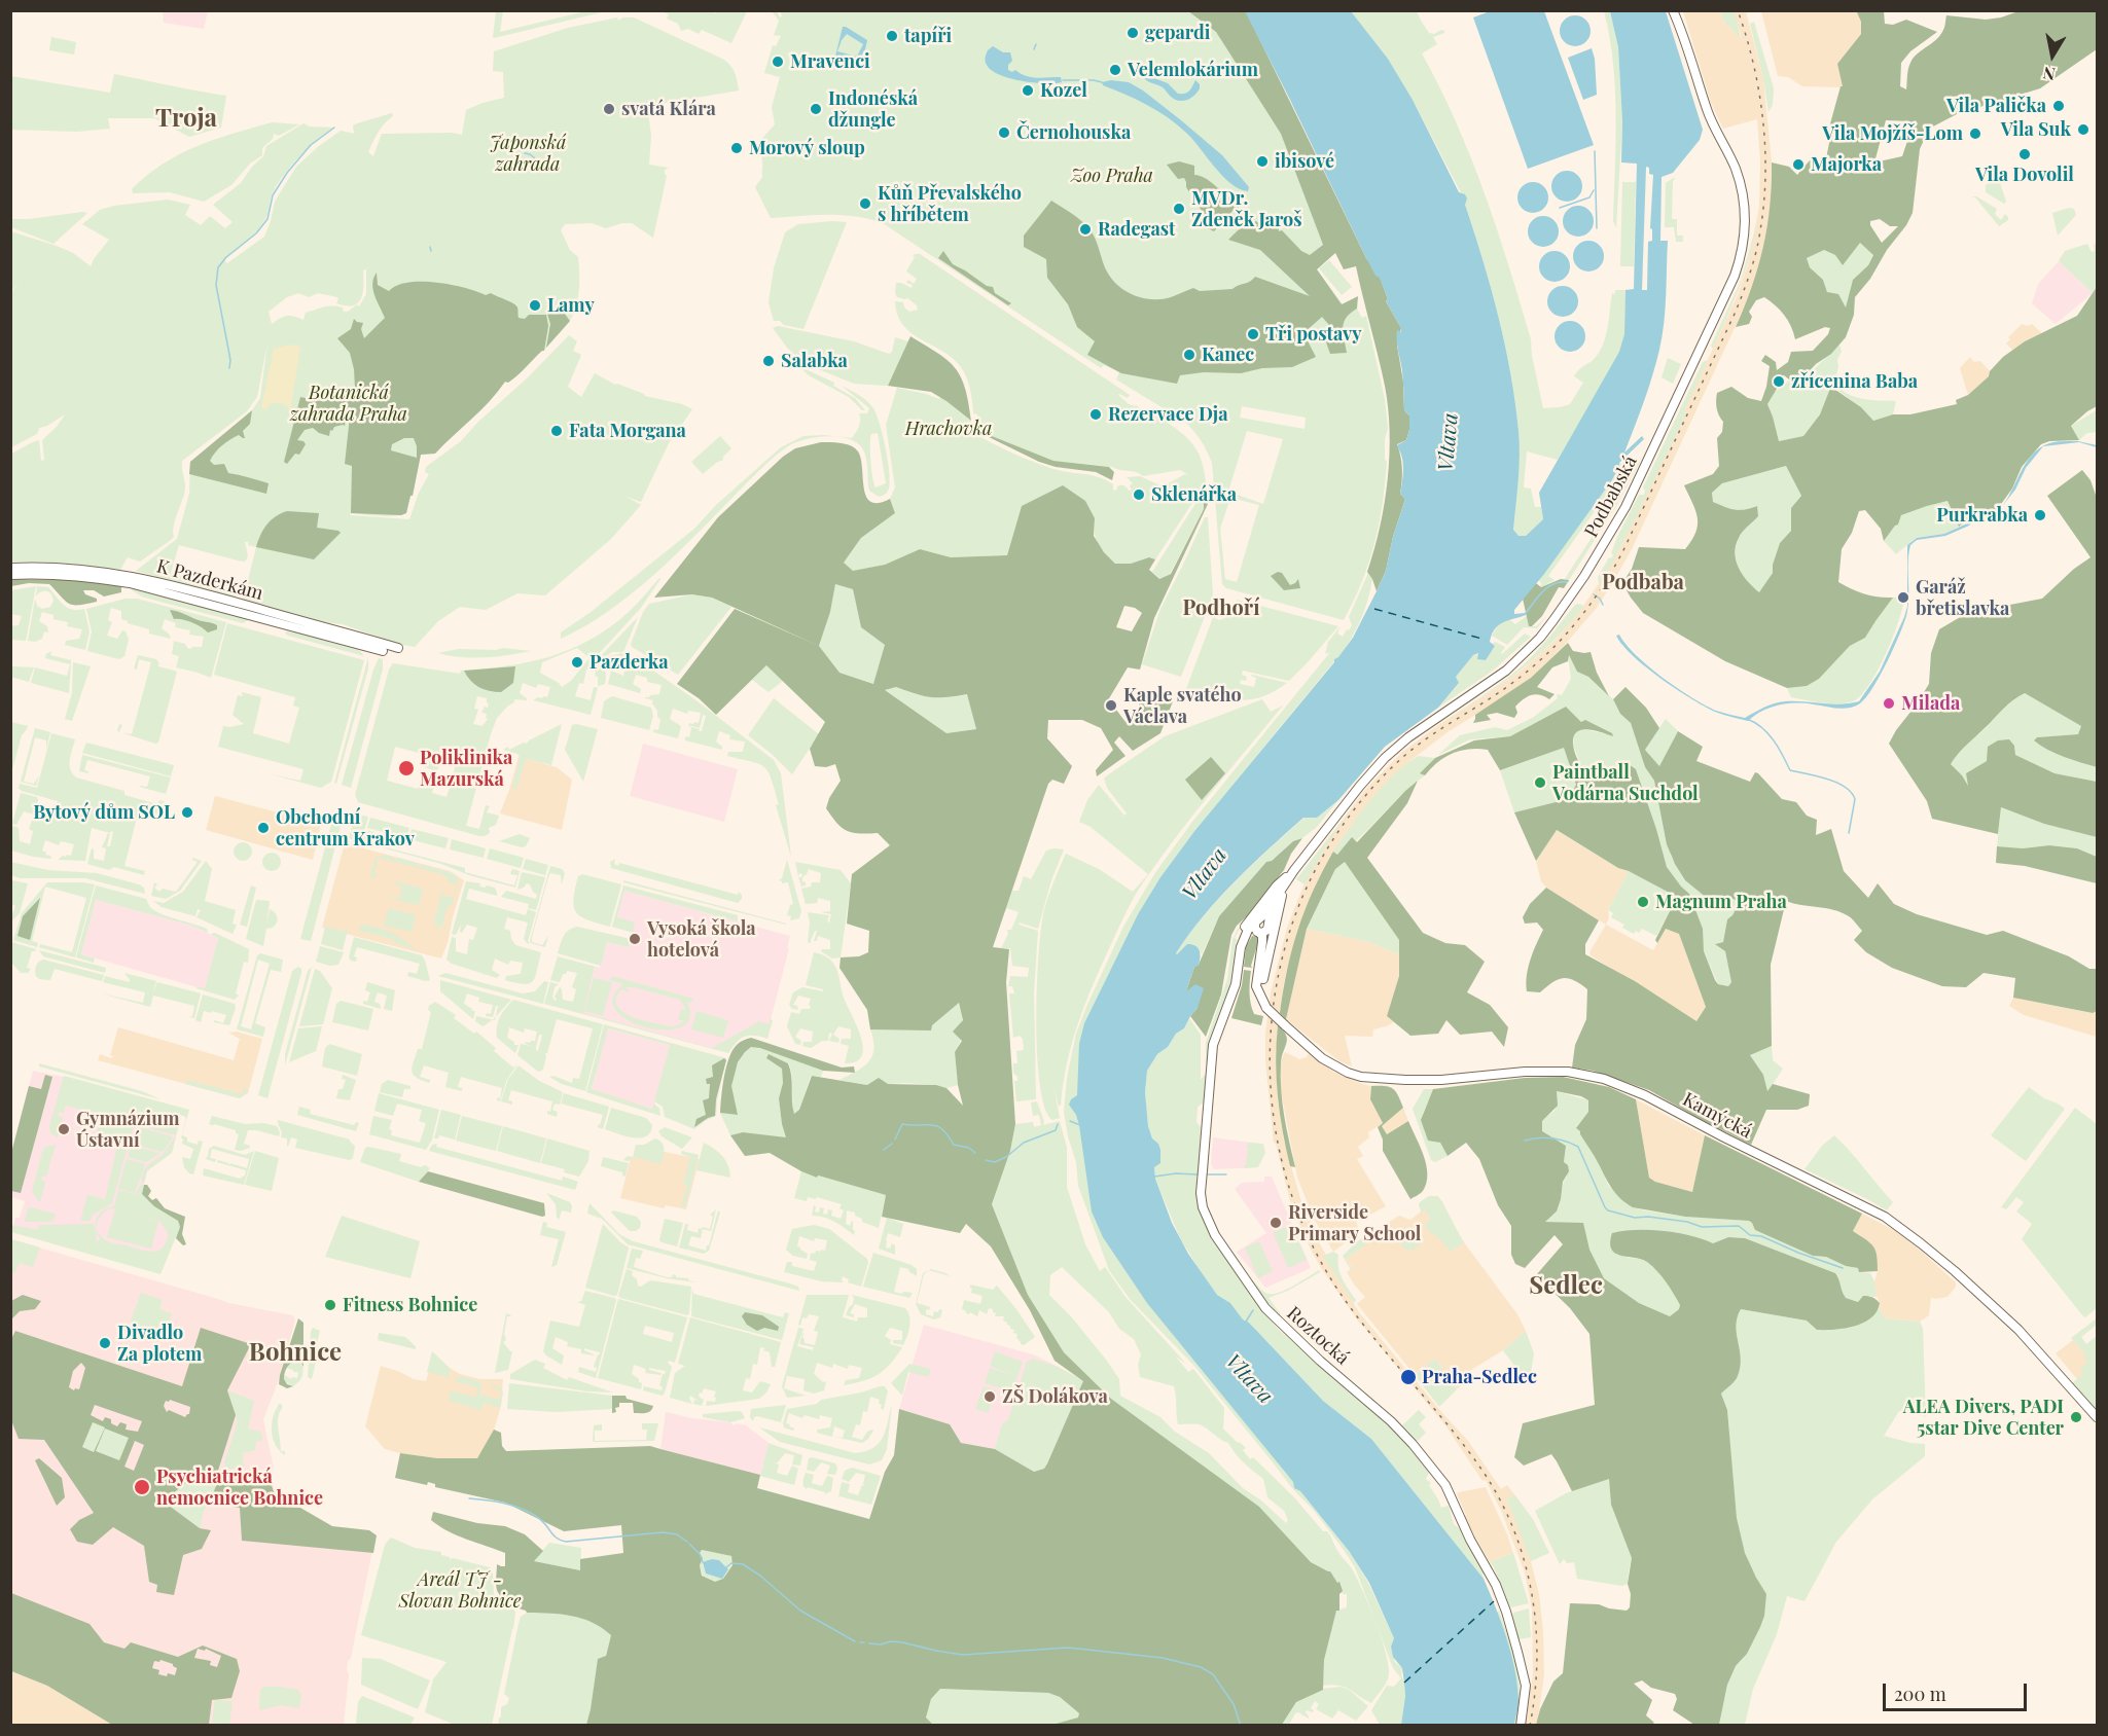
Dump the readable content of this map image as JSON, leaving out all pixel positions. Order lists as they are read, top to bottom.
{
  "streets": {
    "main road": [
      "Podbabská",
      "K Pazderkám",
      "Kamýcká",
      "Roztocká"
    ]
  },
  "crossings": [
    ["Podbabská", "Roztocká"]
  ],
  "districts": [
    "Troja",
    "Podbaba",
    "Podhoří",
    "Sedlec",
    "Bohnice"
  ],
  "water": ["Vltava"],
  "parks": [
    "Japonská zahrada",
    "Zoo Praha",
    "Botanická zahrada Praha",
    "Hrachovka",
    "Areál TJ - Slovan Bohnice"
  ],
  "places": [
    "gepardi",
    "tapíři",
    "Mravenci",
    "Velemlokárium",
    "Kozel",
    "Vila Palička",
    "svatá Klára",
    "Indonéská džungle",
    "Vila Suk",
    "Černohouska",
    "Vila Mojžíš-Lom",
    "Morový sloup",
    "Vila Dovolil",
    "ibisové",
    "Majorka",
    "Kůň Převalského s hříbětem",
    "MVDr. Zdeněk Jaroš",
    "Radegast",
    "Lamy",
    "Tři postavy",
    "Kanec",
    "Salabka",
    "zřícenina Baba",
    "Rezervace Dja",
    "Fata Morgana",
    "Sklenářka",
    "Purkrabka",
    "Garáž břetislavka",
    "Pazderka",
    "Milada",
    "Kaple svatého Václava",
    "Poliklinika Mazurská",
    "Paintball Vodárna Suchdol",
    "Bytový dům SOL",
    "Obchodní centrum Krakov",
    "Magnum Praha",
    "Vysoká škola hotelová",
    "Gymnázium Ústavní",
    "Riverside Primary School",
    "Fitness Bohnice",
    "Divadlo Za plotem",
    "Praha-Sedlec",
    "ZŠ Dolákova",
    "ALEA Divers, PADI 5star Dive Center",
    "Psychiatrická nemocnice Bohnice"
  ],
  "scale_bar": "200 m",
  "north": "bottom"
}
